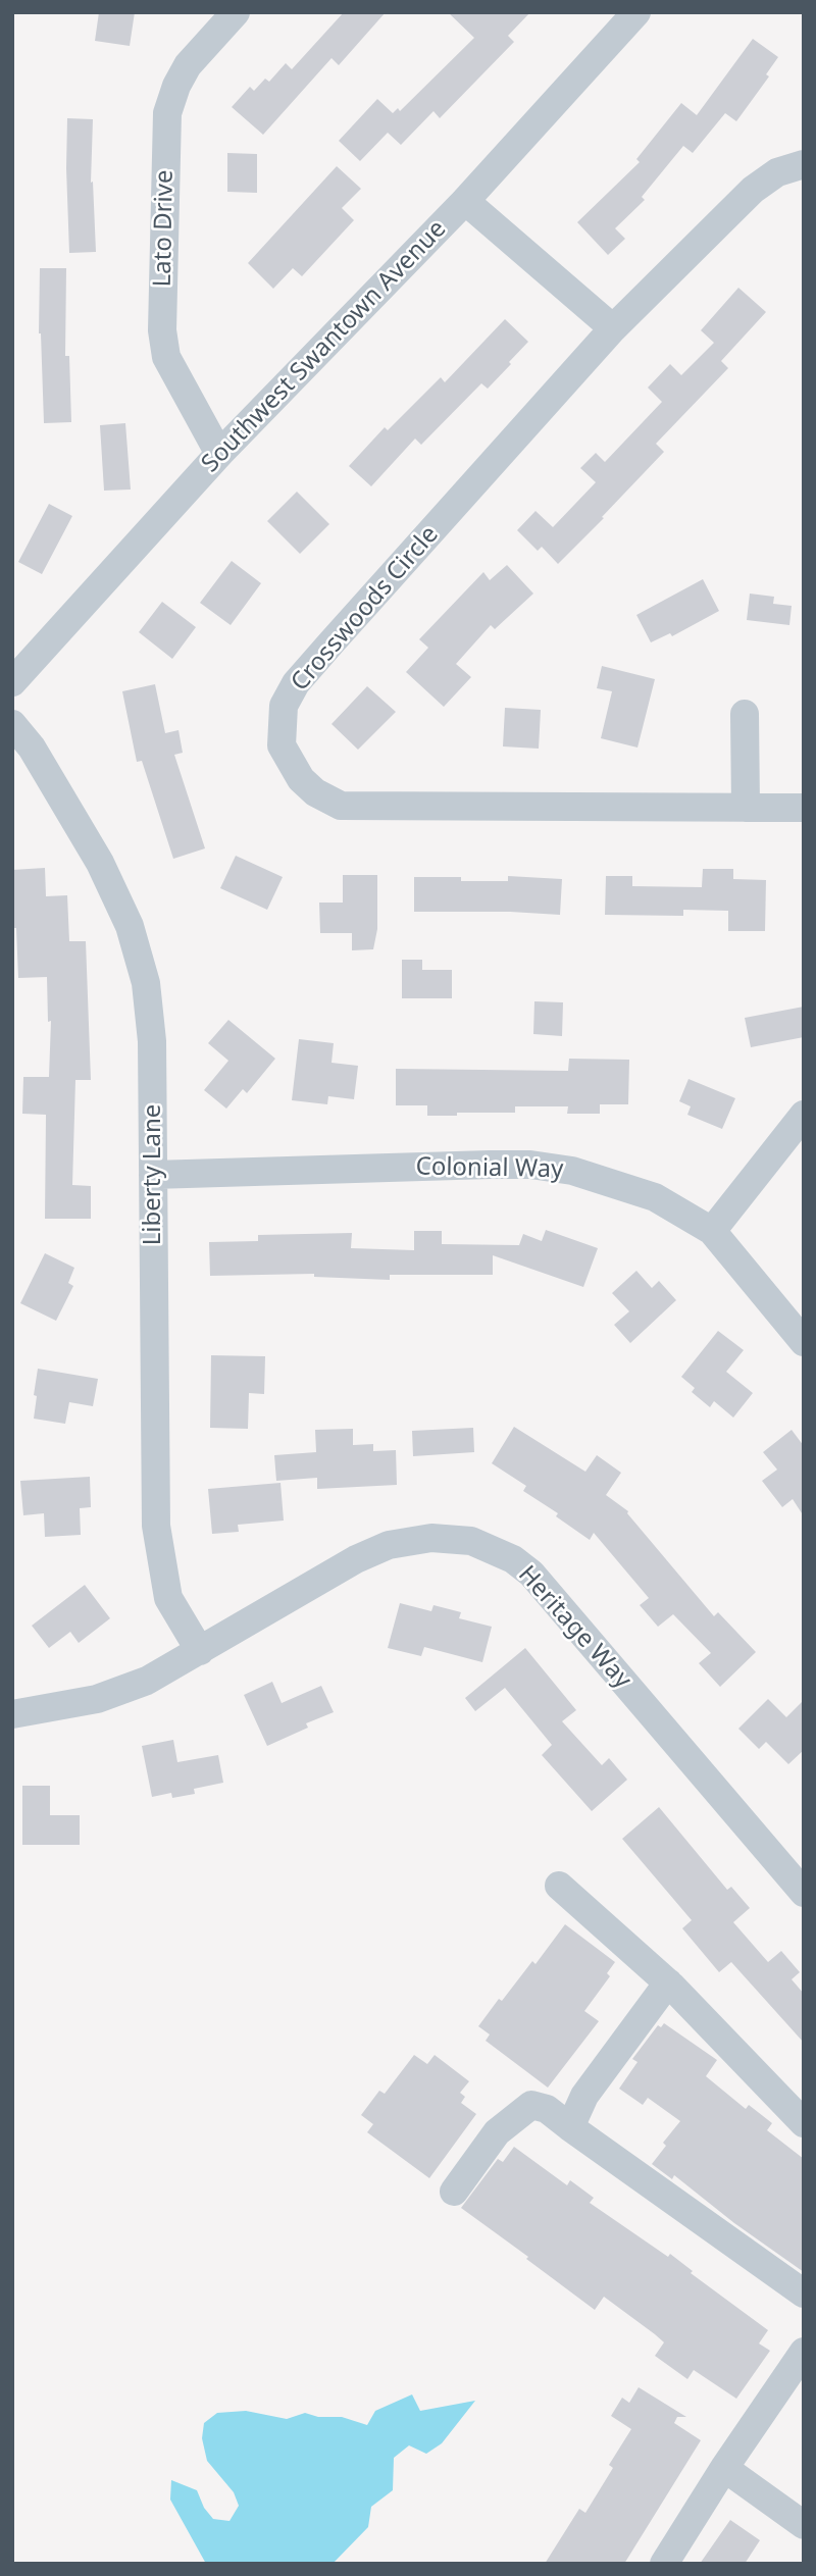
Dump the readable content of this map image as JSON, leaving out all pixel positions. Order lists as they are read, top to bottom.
{
  "streets": {
    "street": [
      "Lato Drive",
      "Southwest Swantown Avenue",
      "Crosswoods Circle",
      "Colonial Way",
      "Liberty Lane",
      "Heritage Way"
    ]
  },
  "crossings": [
    ["Lato Drive", "Southwest Swantown Avenue"],
    ["Colonial Way", "Liberty Lane"],
    ["Liberty Lane", "Heritage Way"]
  ]
}
